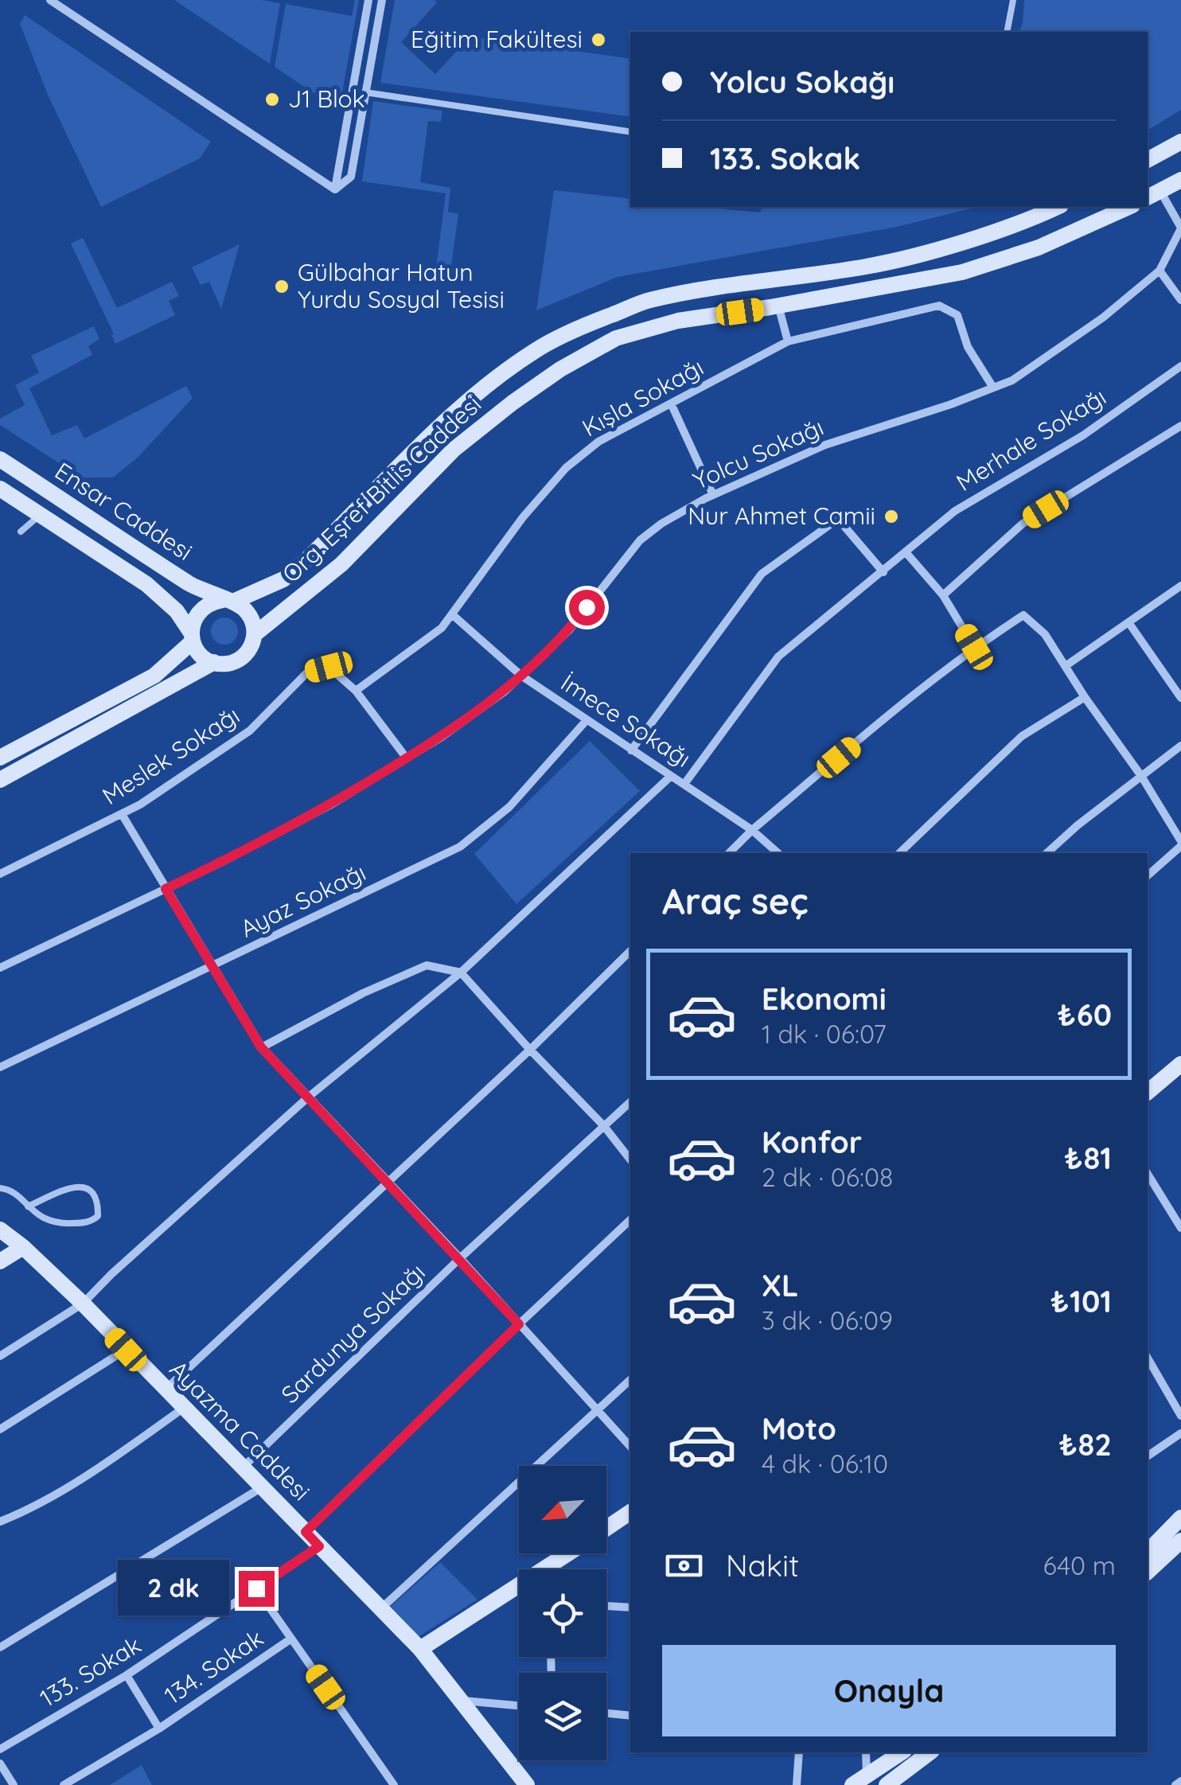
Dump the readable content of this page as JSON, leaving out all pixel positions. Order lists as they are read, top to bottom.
{
  "streets": {
    "street": [
      "Kışla Sokağı",
      "Merhale Sokağı",
      "Yolcu Sokağı",
      "Org. Eşref Bitlis Caddesi",
      "Ensar Caddesi",
      "İmece Sokağı",
      "Meslek Sokağı",
      "Ayaz Sokağı",
      "Sardunya Sokağı",
      "Ayazma Caddesi",
      "134. Sokak",
      "133. Sokak"
    ]
  },
  "crossings": [
    ["Kışla Sokağı", "Yolcu Sokağı"],
    ["Kışla Sokağı", "İmece Sokağı"],
    ["Kışla Sokağı", "Meslek Sokağı"],
    ["Merhale Sokağı", "İmece Sokağı"],
    ["Yolcu Sokağı", "İmece Sokağı"],
    ["Yolcu Sokağı", "Meslek Sokağı"],
    ["Org. Eşref Bitlis Caddesi", "Ensar Caddesi"],
    ["İmece Sokağı", "Ayaz Sokağı"],
    ["Sardunya Sokağı", "Ayazma Caddesi"],
    ["Ayazma Caddesi", "133. Sokak"],
    ["134. Sokak", "133. Sokak"]
  ],
  "places": [
    "Eğitim Fakültesi",
    "J1 Blok",
    "Gülbahar Hatun Yurdu Sosyal Tesisi",
    "Nur Ahmet Camii"
  ],
  "north": "bottom left",
  "page": {
    "banner": ["Yolcu Sokağı", "133. Sokak"],
    "heading": "Araç seç",
    "list": [
      {
        "name": "Ekonomi",
        "note": "1 dk · 06:07",
        "value": "₺60"
      },
      {
        "name": "Konfor",
        "note": "2 dk · 06:08",
        "value": "₺81"
      },
      {
        "name": "XL",
        "note": "3 dk · 06:09",
        "value": "₺101"
      },
      {
        "name": "Moto",
        "note": "4 dk · 06:10",
        "value": "₺82"
      }
    ],
    "pay": ["Nakit", "640 m"],
    "bubble": "2 dk",
    "buttons": "Onayla"
  }
}
